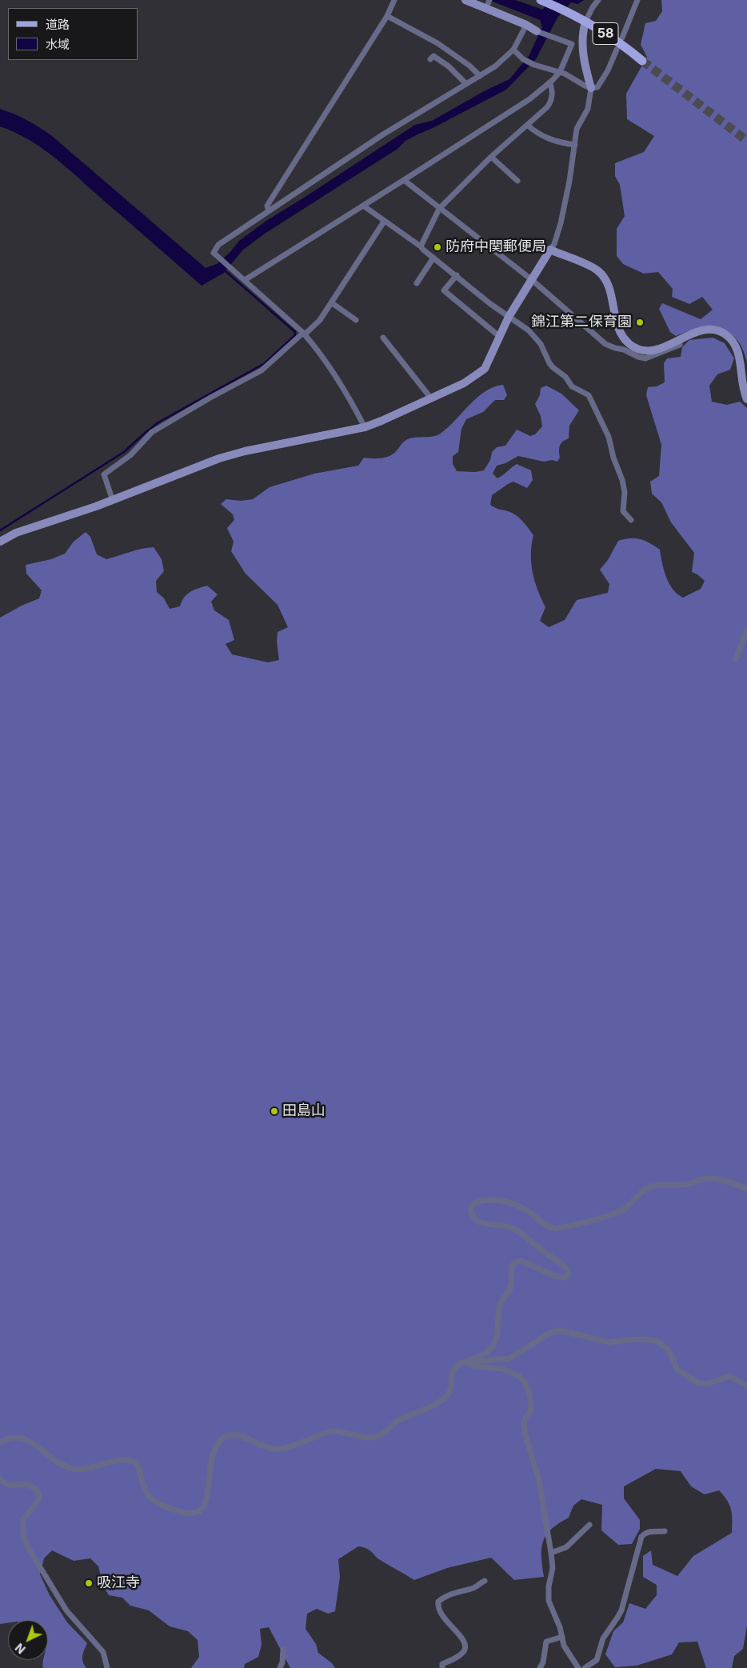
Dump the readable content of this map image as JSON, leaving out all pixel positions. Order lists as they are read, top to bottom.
{
  "streets": {
    "main road": ["58"]
  },
  "places": [
    "防府中関郵便局",
    "錦江第二保育園",
    "田島山",
    "吸江寺"
  ],
  "legend": ["道路", "水域"],
  "north": "bottom left"
}
